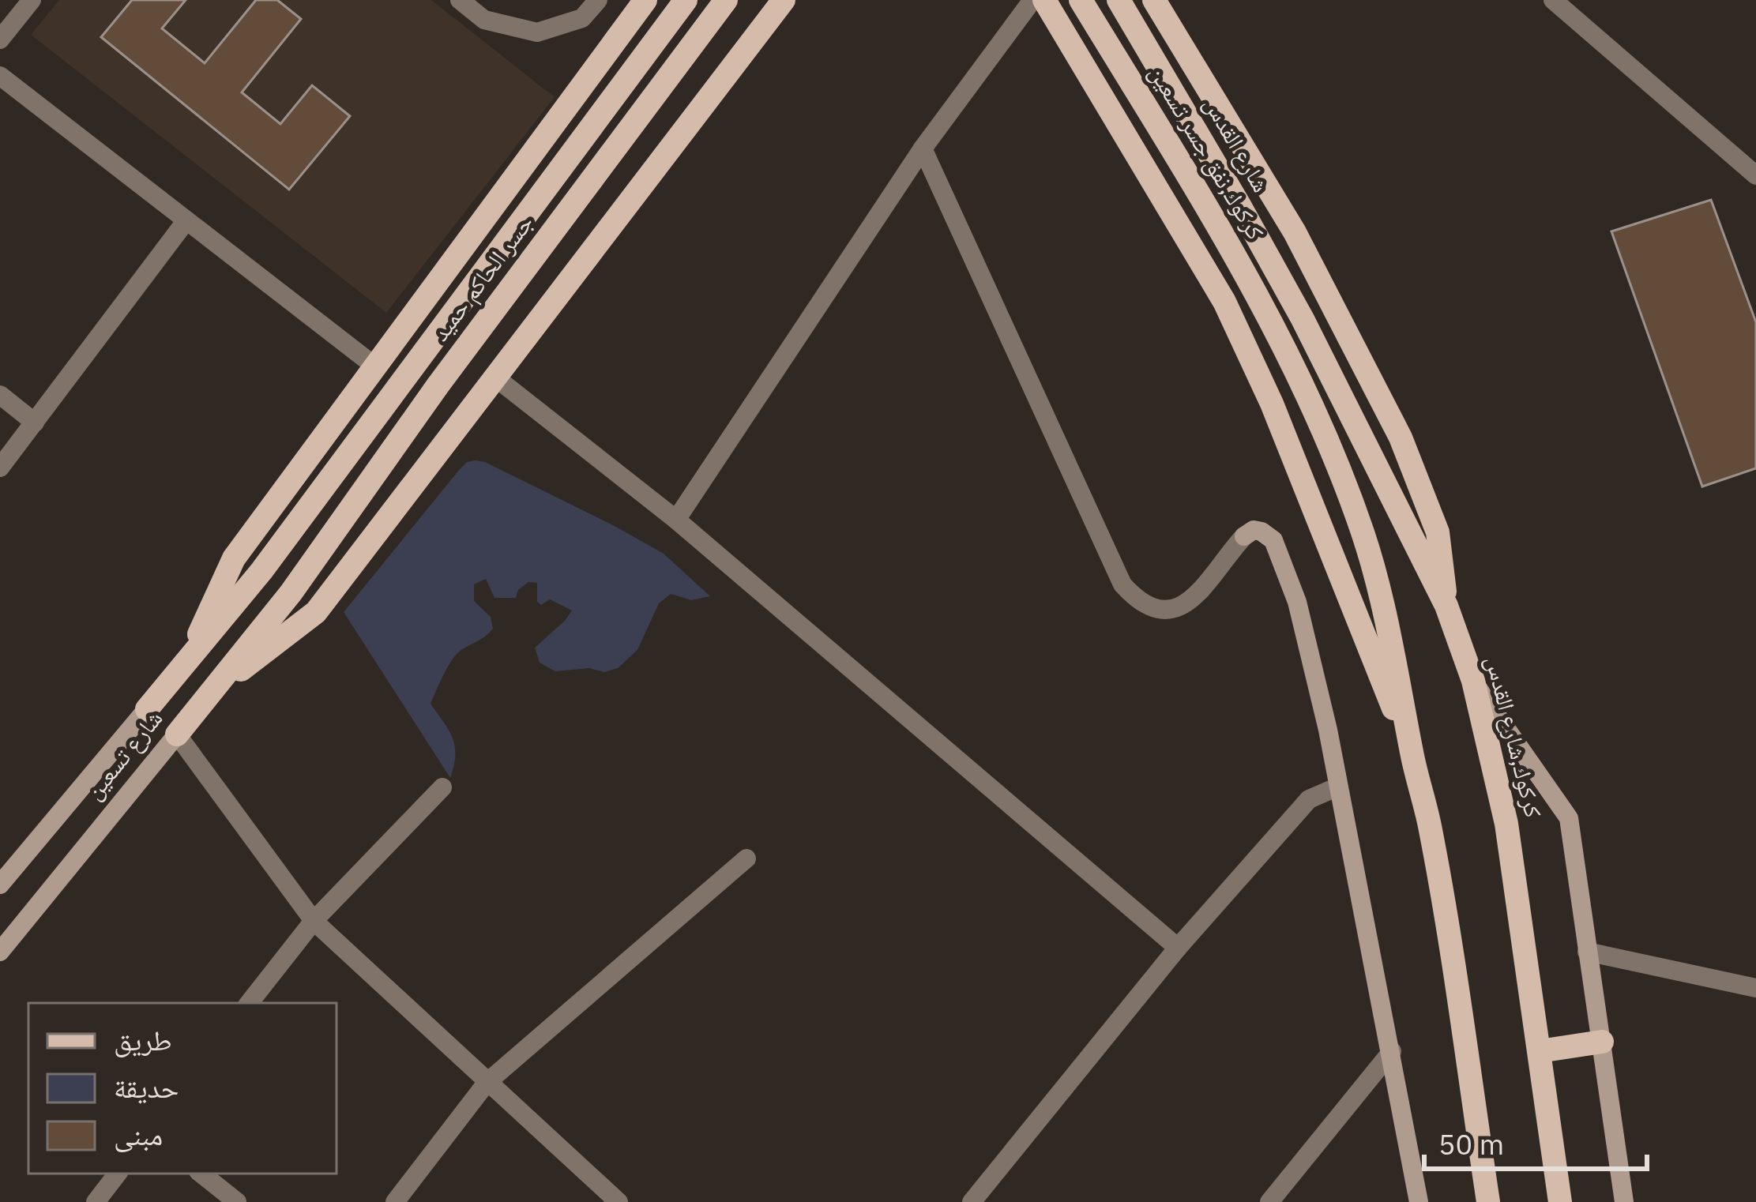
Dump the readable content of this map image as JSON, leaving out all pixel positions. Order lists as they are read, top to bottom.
{
  "streets": {
    "main road": [
      "شارع القدس",
      "كركوك,نفق جسر تسعين",
      "جسر الحاكم حميد",
      "كركوك,شارع القدس",
      "شارع تسعين"
    ]
  },
  "crossings": [
    ["شارع القدس", "كركوك,شارع القدس"],
    ["جسر الحاكم حميد", "شارع تسعين"]
  ],
  "legend": ["طريق", "حديقة", "مبنى"],
  "scale_bar": "50 m"
}
